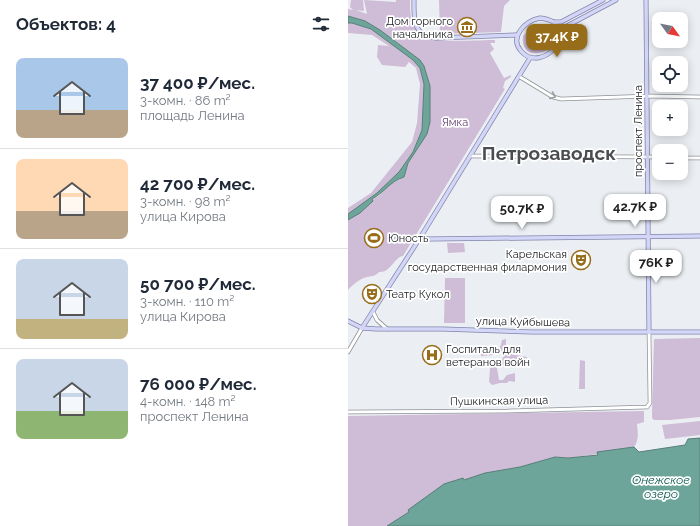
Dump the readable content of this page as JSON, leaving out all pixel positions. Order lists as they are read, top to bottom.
{
  "streets": {
    "main road": ["проспект Ленина", "улица Куйбышева"],
    "street": ["Пушкинская улица"]
  },
  "crossings": [
    ["проспект Ленина", "улица Куйбышева"],
    ["проспект Ленина", "Пушкинская улица"]
  ],
  "districts": ["Петрозаводск"],
  "water": ["Онежское озеро"],
  "parks": ["Ямка"],
  "places": {
    "museum": ["Дом горного начальника"],
    "sports": ["Юность"],
    "theatre": ["Карельская государственная филармония", "Театр Кукол"],
    "hospital": ["Госпиталь для ветеранов войн"]
  },
  "north": "bottom right",
  "page": {
    "heading": "Объектов: 4",
    "map_buttons": ["+", "−"],
    "price": [
      "37.4K ₽",
      "42.7K ₽",
      "50.7K ₽",
      "76K ₽"
    ],
    "list": [
      {
        "name": "37 400 ₽/мес.",
        "note": "3-комн. · 86 m² · площадь Ленина"
      },
      {
        "name": "42 700 ₽/мес.",
        "note": "3-комн. · 98 m² · улица Кирова"
      },
      {
        "name": "50 700 ₽/мес.",
        "note": "3-комн. · 110 m² · улица Кирова"
      },
      {
        "name": "76 000 ₽/мес.",
        "note": "4-комн. · 148 m² · проспект Ленина"
      }
    ]
  }
}
